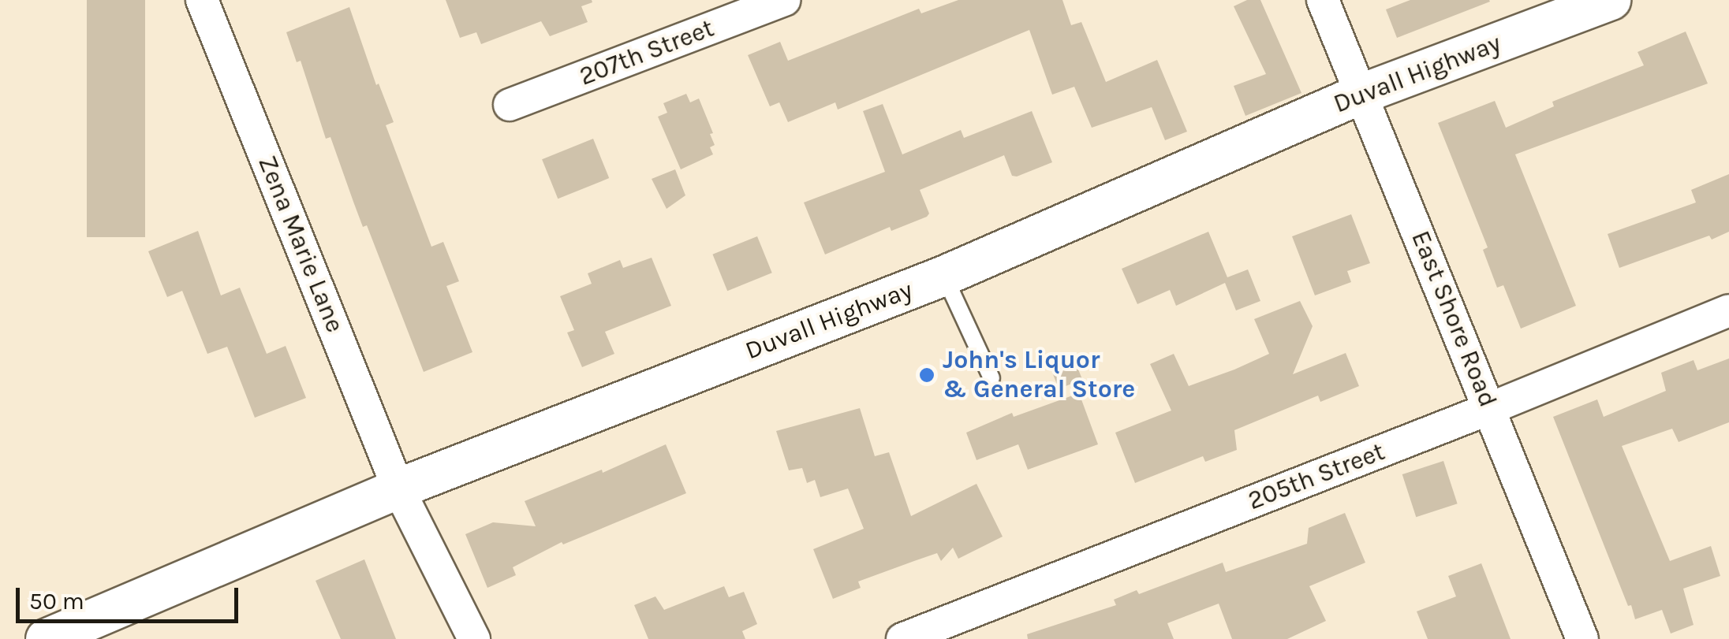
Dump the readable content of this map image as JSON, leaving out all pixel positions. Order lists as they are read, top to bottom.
{
  "streets": {
    "street": [
      "207th Street",
      "Duvall Highway",
      "Zena Marie Lane",
      "East Shore Road",
      "205th Street"
    ]
  },
  "crossings": [
    ["Duvall Highway", "Zena Marie Lane"],
    ["Duvall Highway", "East Shore Road"],
    ["East Shore Road", "205th Street"]
  ],
  "places": ["John's Liquor & General Store"],
  "scale_bar": "50 m"
}
